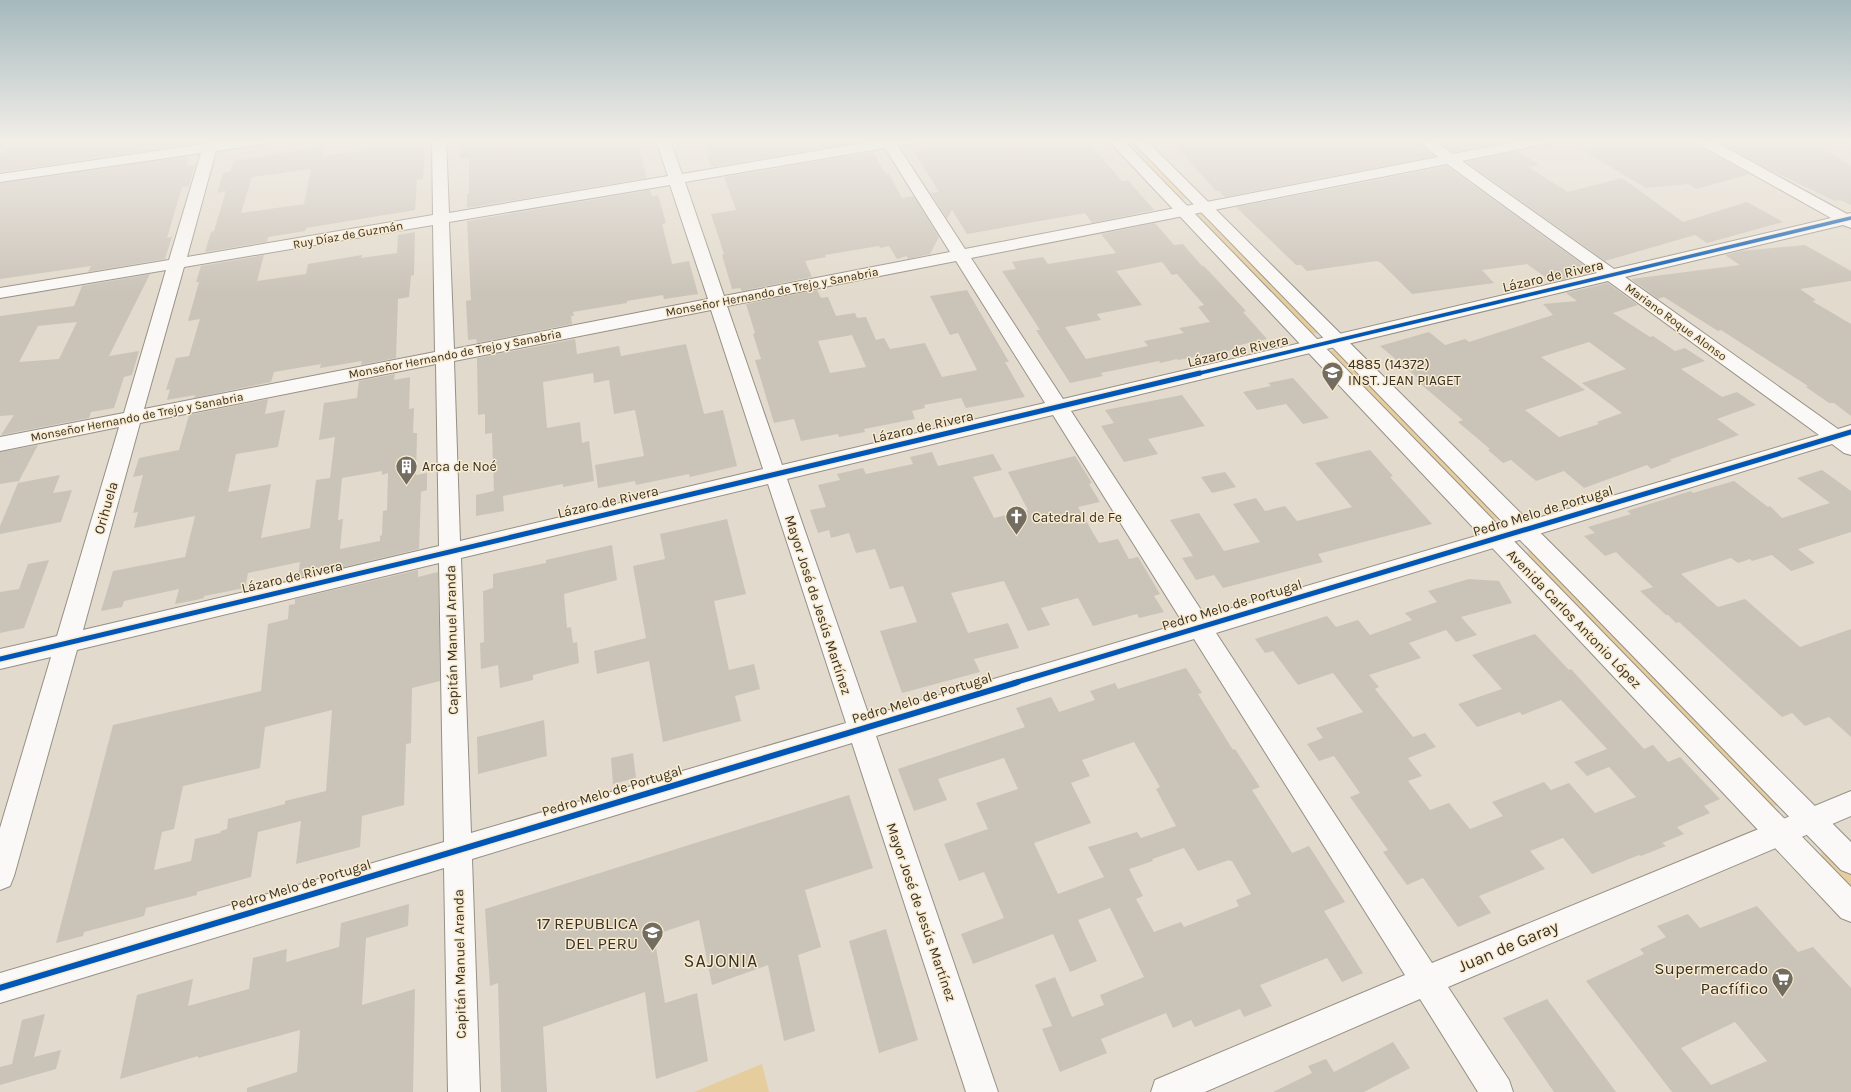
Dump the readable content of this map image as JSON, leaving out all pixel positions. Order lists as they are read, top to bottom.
{
  "streets": {
    "street": [
      "Ruy Díaz de Guzmán",
      "Lázaro de Rivera",
      "Monseñor Hernando de Trejo y Sanabria",
      "Mariano Roque Alonso",
      "Orihuela",
      "Pedro Melo de Portugal",
      "Mayor José de Jesús Martínez",
      "Avenida Carlos Antonio López",
      "Capitán Manuel Aranda",
      "Juan de Garay"
    ]
  },
  "crossings": [
    ["Ruy Díaz de Guzmán", "Orihuela"],
    ["Ruy Díaz de Guzmán", "Capitán Manuel Aranda"],
    ["Lázaro de Rivera", "Mariano Roque Alonso"],
    ["Lázaro de Rivera", "Orihuela"],
    ["Lázaro de Rivera", "Mayor José de Jesús Martínez"],
    ["Lázaro de Rivera", "Avenida Carlos Antonio López"],
    ["Lázaro de Rivera", "Capitán Manuel Aranda"],
    ["Monseñor Hernando de Trejo y Sanabria", "Orihuela"],
    ["Monseñor Hernando de Trejo y Sanabria", "Mayor José de Jesús Martínez"],
    ["Monseñor Hernando de Trejo y Sanabria", "Avenida Carlos Antonio López"],
    ["Monseñor Hernando de Trejo y Sanabria", "Capitán Manuel Aranda"],
    ["Mariano Roque Alonso", "Pedro Melo de Portugal"],
    ["Pedro Melo de Portugal", "Mayor José de Jesús Martínez"],
    ["Pedro Melo de Portugal", "Avenida Carlos Antonio López"],
    ["Pedro Melo de Portugal", "Capitán Manuel Aranda"],
    ["Avenida Carlos Antonio López", "Juan de Garay"]
  ],
  "districts": ["SAJONIA"],
  "places": {
    "school or university": ["4885 (14372) INST. JEAN PIAGET", "17 REPUBLICA DEL PERU"],
    "building": ["Arca de Noé"],
    "church": ["Catedral de Fe"],
    "supermarket": ["Supermercado Pacfífico"]
  }
}
